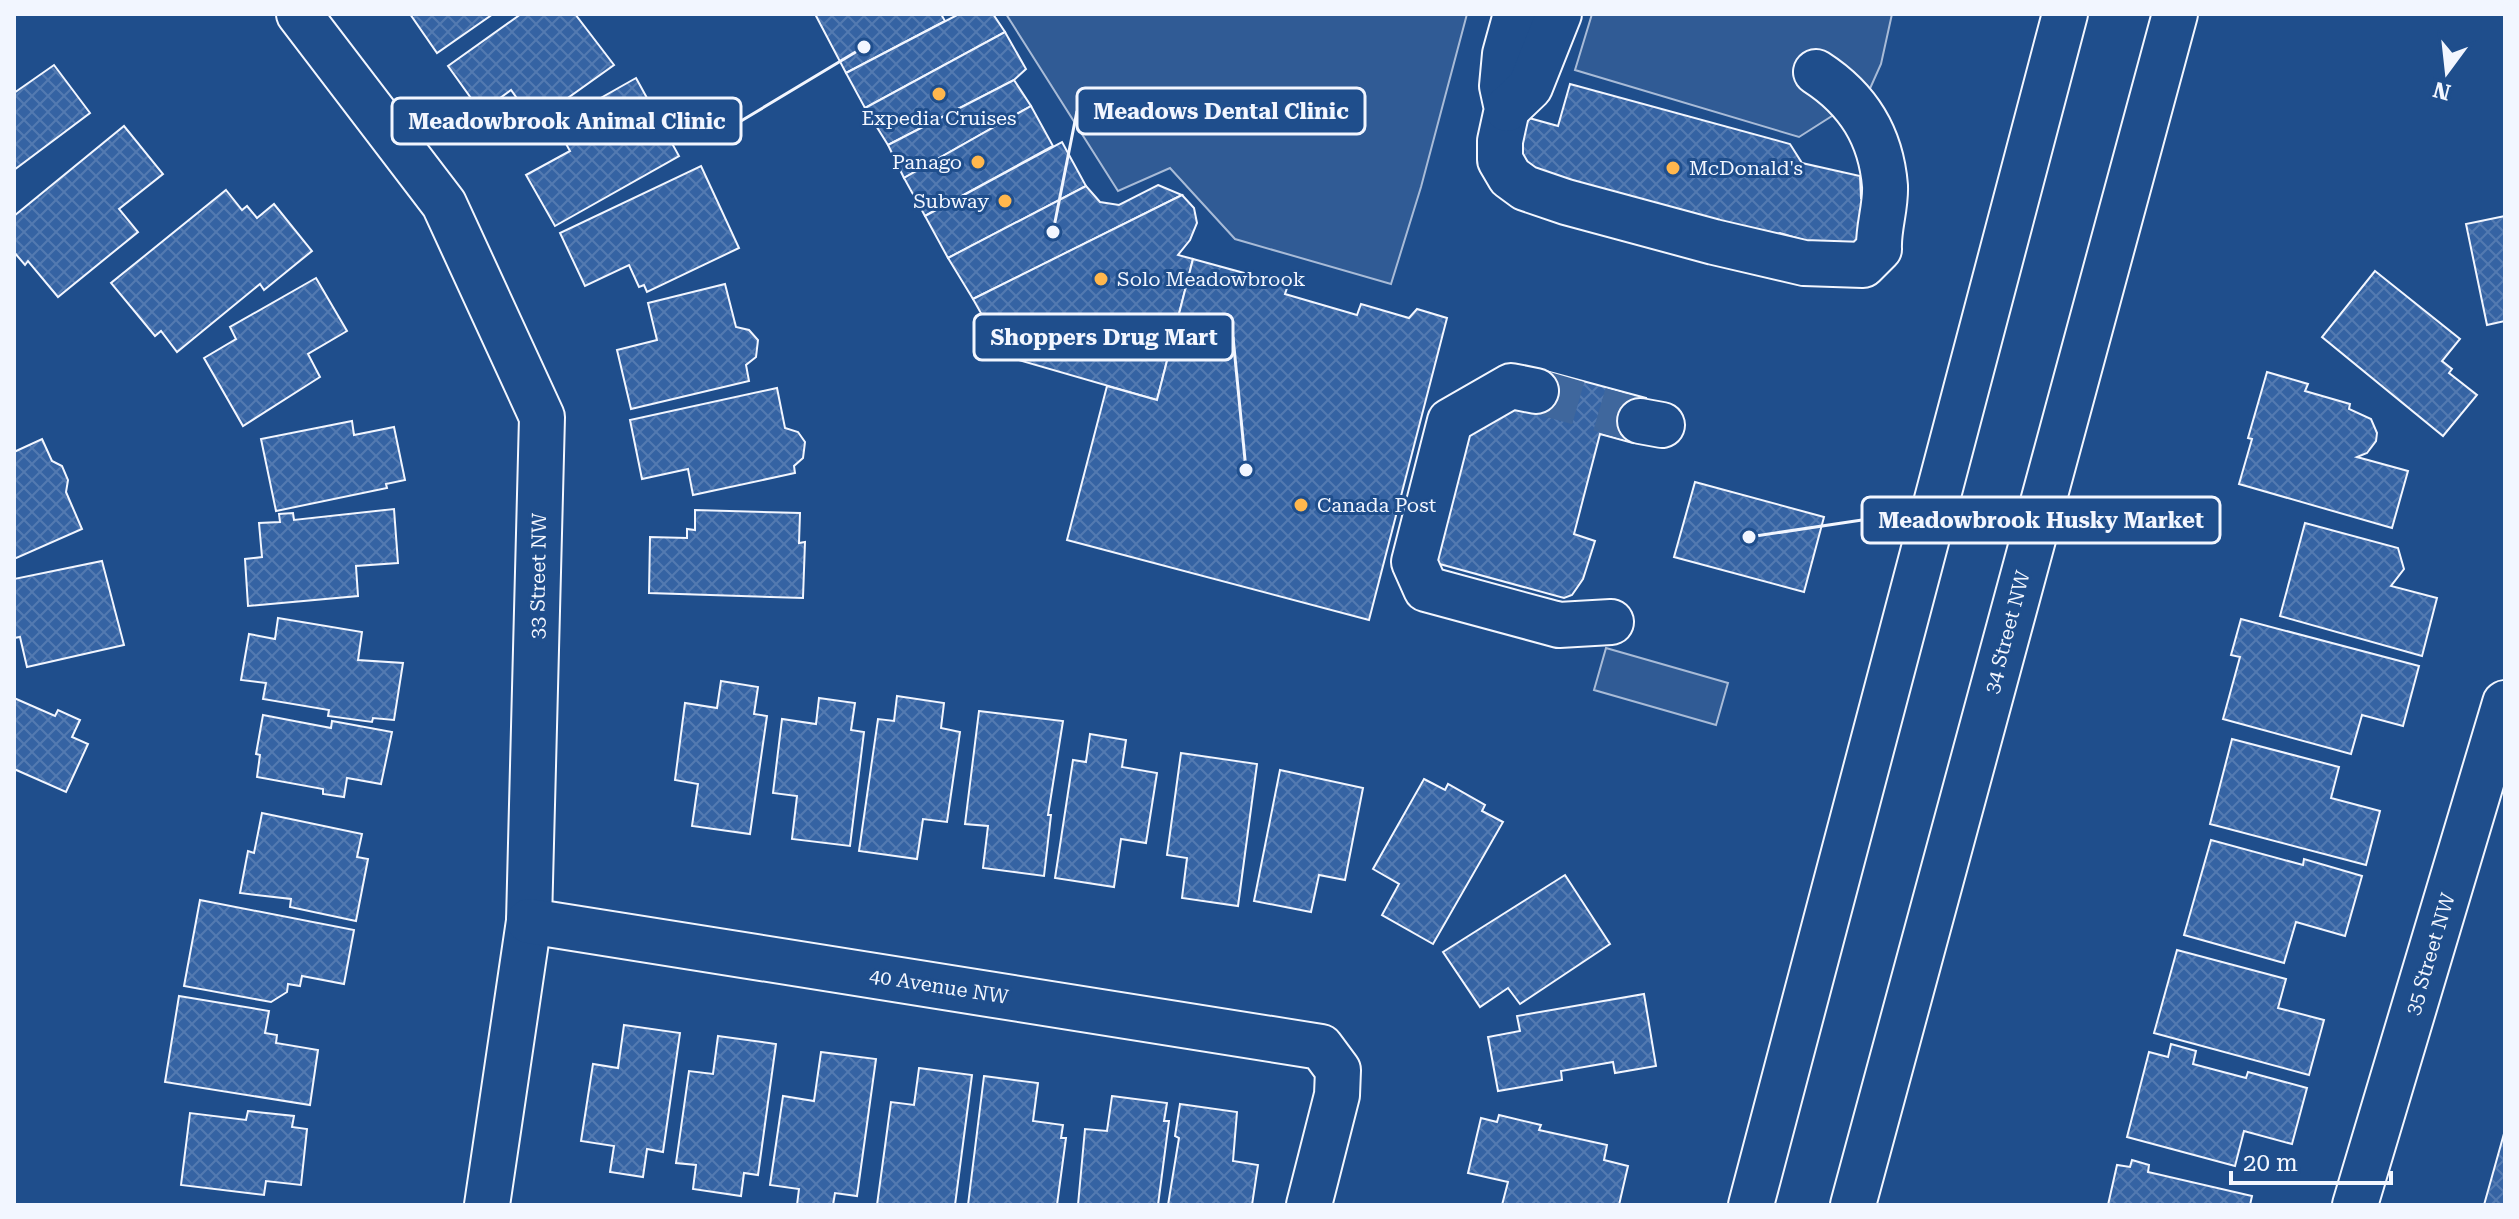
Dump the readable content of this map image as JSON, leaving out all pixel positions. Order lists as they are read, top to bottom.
{
  "streets": {
    "street": [
      "33 Street NW",
      "34 Street NW",
      "35 Street NW",
      "40 Avenue NW"
    ]
  },
  "crossings": [
    ["33 Street NW", "40 Avenue NW"]
  ],
  "places": [
    "Meadowbrook Animal Clinic",
    "Expedia Cruises",
    "Panago",
    "McDonald's",
    "Subway",
    "Meadows Dental Clinic",
    "Solo Meadowbrook",
    "Shoppers Drug Mart",
    "Canada Post",
    "Meadowbrook Husky Market"
  ],
  "scale_bar": "20 m",
  "north": "bottom"
}
